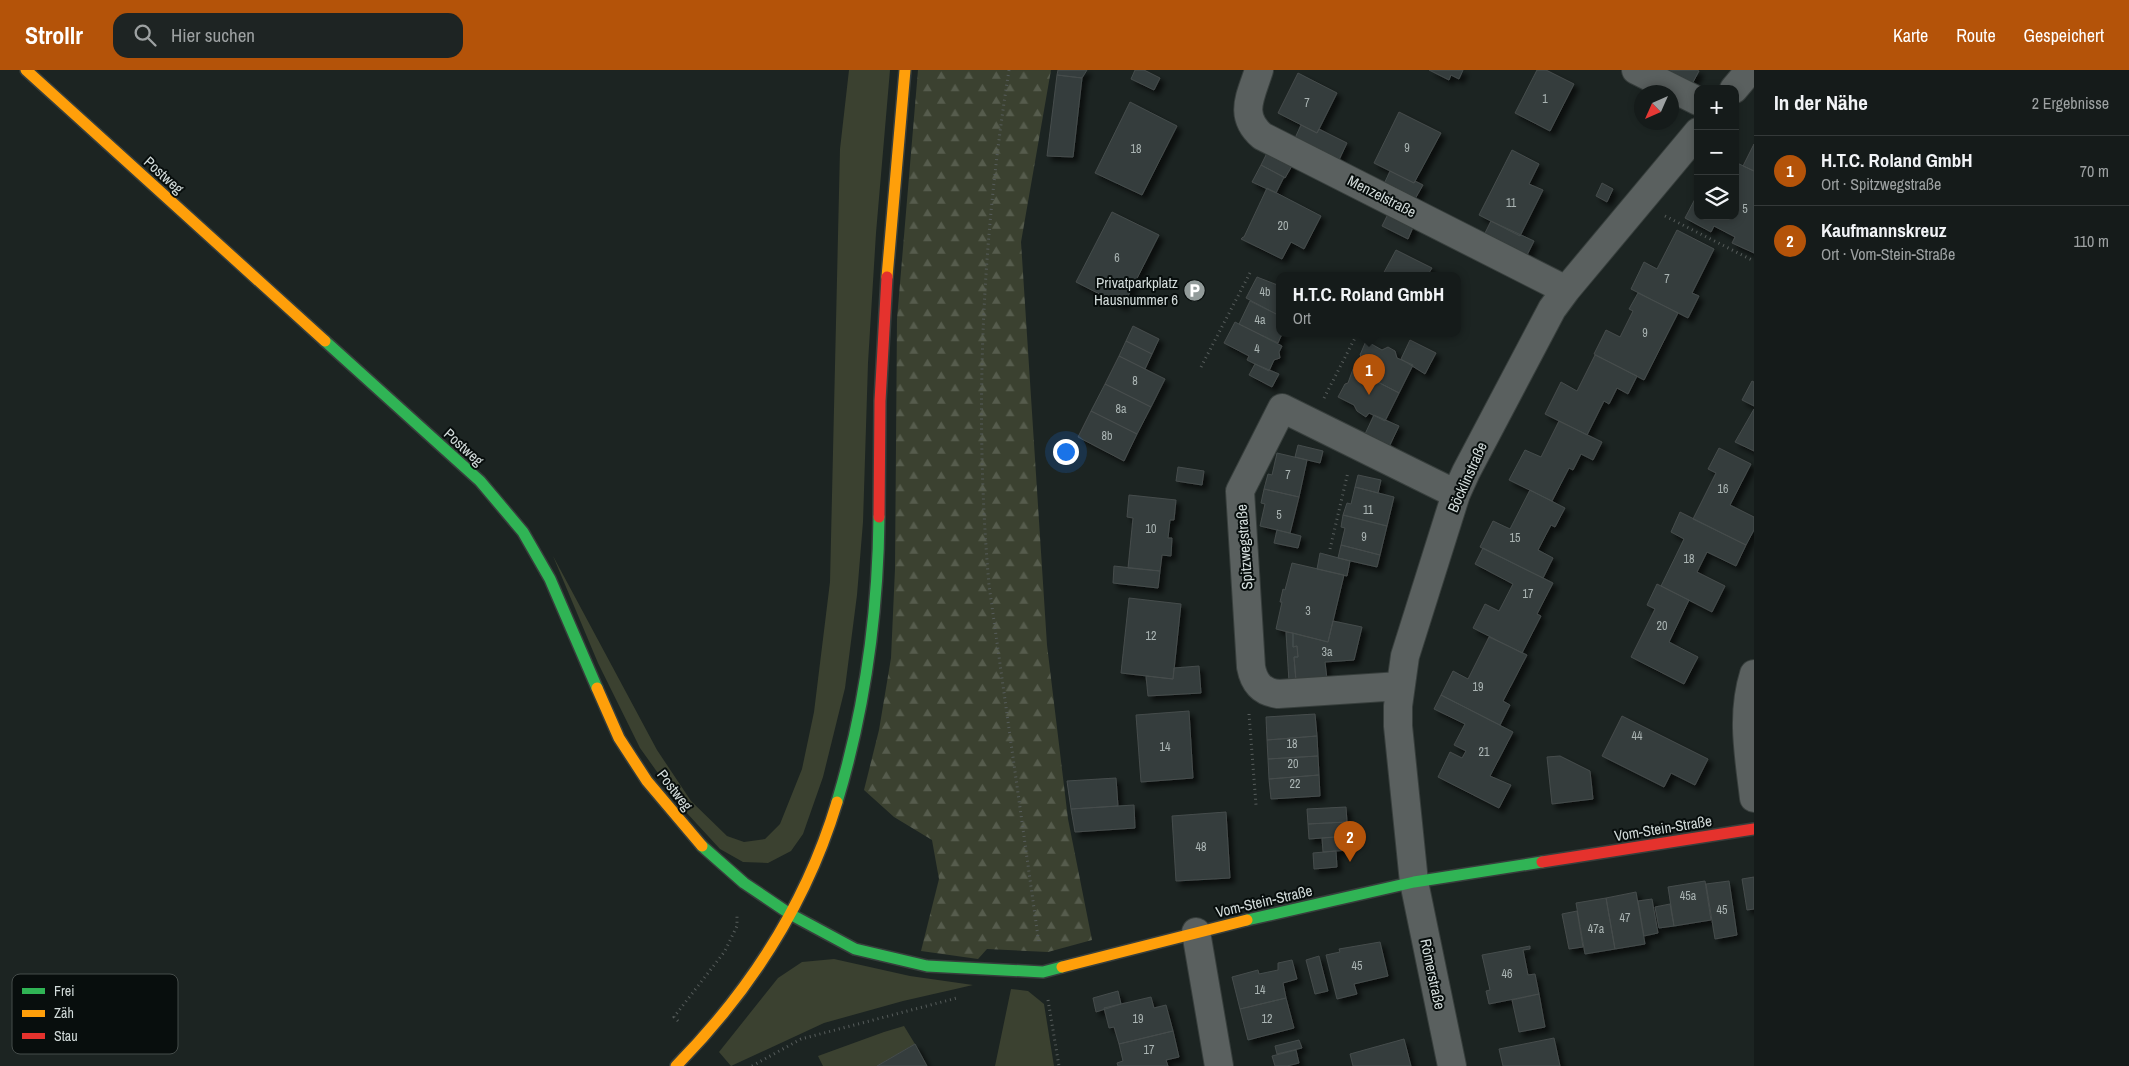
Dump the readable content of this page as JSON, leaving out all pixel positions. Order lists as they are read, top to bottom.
{
  "streets": {
    "street": [
      "Postweg",
      "Menzelstraße",
      "Böcklinstraße",
      "Spitzwegstraße",
      "Vom-Stein-Straße",
      "Römerstraße"
    ]
  },
  "crossings": [
    ["Postweg", "Vom-Stein-Straße"],
    ["Menzelstraße", "Böcklinstraße"],
    ["Böcklinstraße", "Spitzwegstraße"],
    ["Böcklinstraße", "Vom-Stein-Straße"],
    ["Böcklinstraße", "Römerstraße"],
    ["Vom-Stein-Straße", "Römerstraße"]
  ],
  "places": {
    "parking": ["Privatparkplatz Hausnummer 6"]
  },
  "house_numbers": [
    "1",
    "7",
    "9",
    "18",
    "11",
    "5",
    "20",
    "6",
    "7",
    "4b",
    "4a",
    "9",
    "4",
    "8",
    "8a",
    "8b",
    "7",
    "16",
    "11",
    "5",
    "10",
    "9",
    "15",
    "18",
    "17",
    "3",
    "20",
    "12",
    "3a",
    "19",
    "44",
    "18",
    "14",
    "21",
    "20",
    "22",
    "48",
    "45a",
    "45",
    "47",
    "47a",
    "45",
    "46",
    "14",
    "19",
    "12",
    "17"
  ],
  "legend": ["Frei", "Zäh", "Stau"],
  "north": "bottom left",
  "page": {
    "header": "Strollr",
    "search": "Hier suchen",
    "nav": ["Karte", "Route", "Gespeichert"],
    "heading": ["In der Nähe", "2 Ergebnisse"],
    "map_buttons": ["+", "−"],
    "list": [
      {
        "mark": "1",
        "name": "H.T.C. Roland GmbH",
        "note": "Ort · Spitzwegstraße",
        "value": "70 m"
      },
      {
        "mark": "2",
        "name": "Kaufmannskreuz",
        "note": "Ort · Vom-Stein-Straße",
        "value": "110 m"
      }
    ],
    "popup": ["H.T.C. Roland GmbH", "Ort"],
    "pins": ["1", "2"]
  }
}
